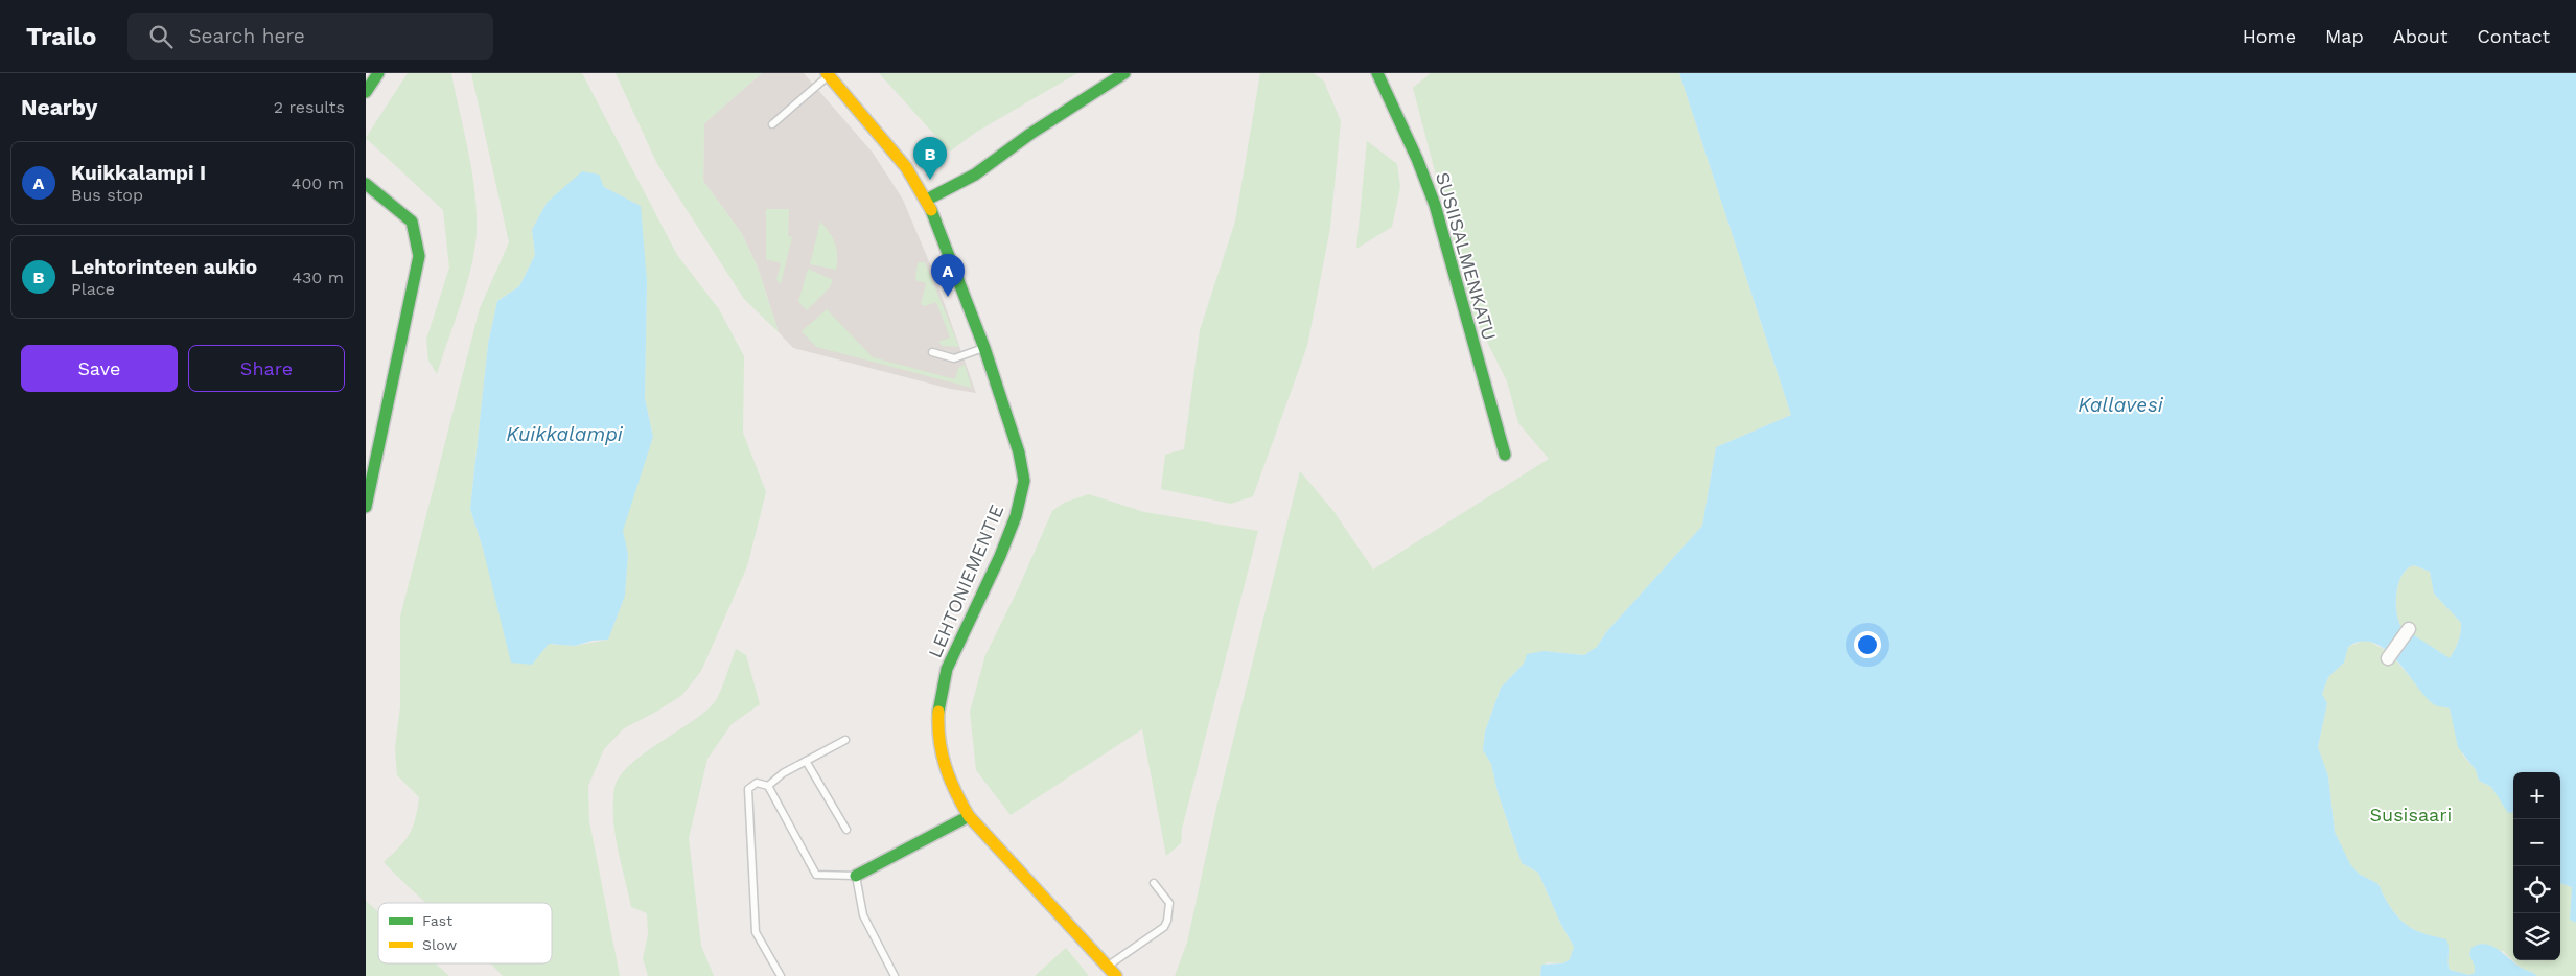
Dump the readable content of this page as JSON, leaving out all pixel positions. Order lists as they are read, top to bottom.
{
  "streets": {
    "street": ["SUSIISALMENKATU", "LEHTONIEMENTIE"]
  },
  "water": ["Kallavesi", "Kuikkalampi"],
  "parks": ["Susisaari"],
  "legend": ["Fast", "Slow"],
  "page": {
    "header": "Trailo",
    "search": "Search here",
    "nav": [
      "Home",
      "Map",
      "About",
      "Contact"
    ],
    "heading": ["Nearby", "2 results"],
    "pins": ["B", "A"],
    "list": [
      {
        "mark": "A",
        "name": "Kuikkalampi I",
        "note": "Bus stop",
        "value": "400 m"
      },
      {
        "mark": "B",
        "name": "Lehtorinteen aukio",
        "note": "Place",
        "value": "430 m"
      }
    ],
    "buttons": ["Save", "Share"],
    "map_buttons": ["+", "−"]
  }
}
